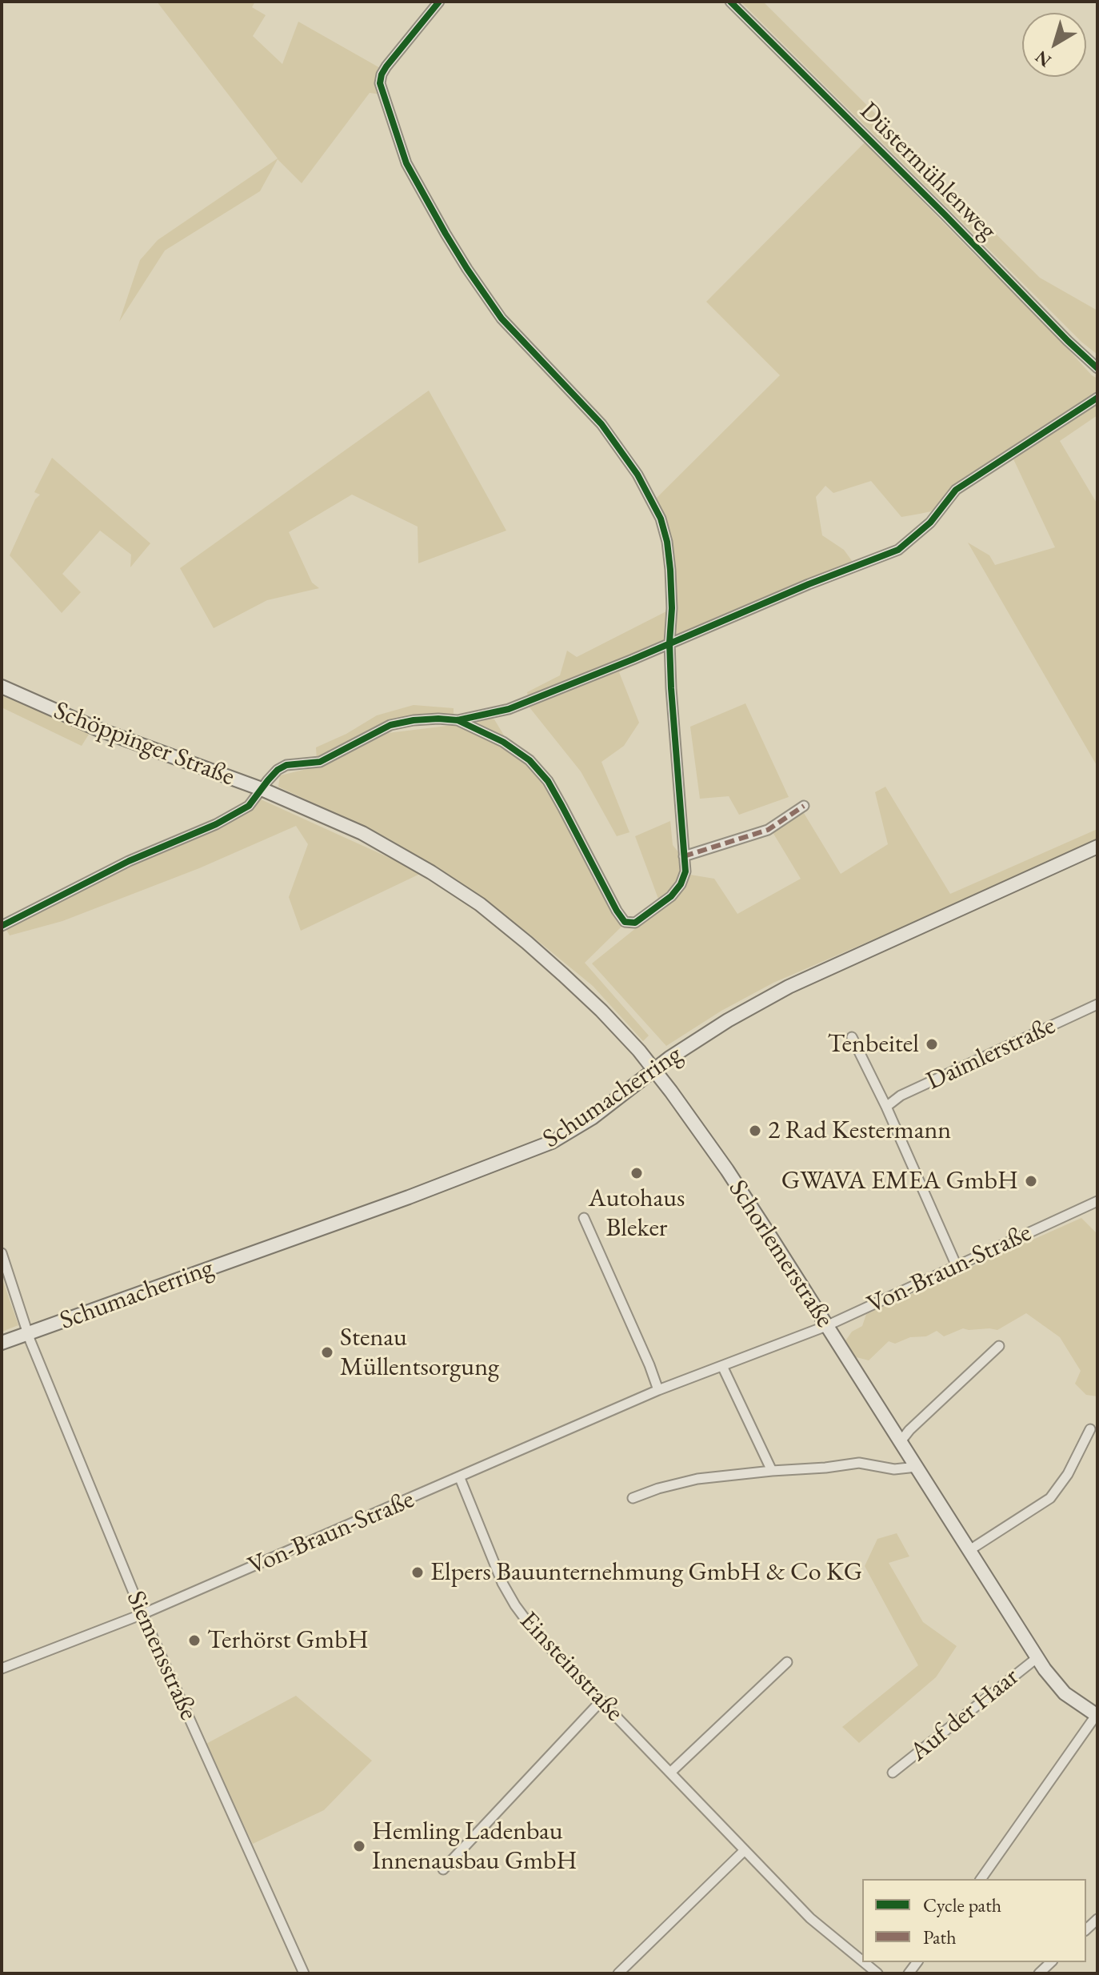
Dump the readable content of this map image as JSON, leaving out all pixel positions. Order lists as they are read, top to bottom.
{
  "streets": {
    "main road": ["Schöppinger Straße", "Schumacherring", "Schorlemerstraße"],
    "street": [
      "Düstermühlenweg",
      "Daimlerstraße",
      "Von-Braun-Straße",
      "Siemensstraße",
      "Einsteinstraße",
      "Auf der Haar"
    ]
  },
  "crossings": [
    ["Schöppinger Straße", "Schumacherring"],
    ["Schöppinger Straße", "Schorlemerstraße"],
    ["Schumacherring", "Schorlemerstraße"],
    ["Schumacherring", "Siemensstraße"],
    ["Schorlemerstraße", "Von-Braun-Straße"],
    ["Schorlemerstraße", "Auf der Haar"],
    ["Von-Braun-Straße", "Siemensstraße"],
    ["Von-Braun-Straße", "Einsteinstraße"]
  ],
  "places": [
    "Tenbeitel",
    "2 Rad Kestermann",
    "Autohaus Bleker",
    "GWAVA EMEA GmbH",
    "Stenau Müllentsorgung",
    "Elpers Bauunternehmung GmbH & Co KG",
    "Terhörst GmbH",
    "Hemling Ladenbau Innenausbau GmbH"
  ],
  "legend": ["Cycle path", "Path"],
  "north": "bottom left"
}
